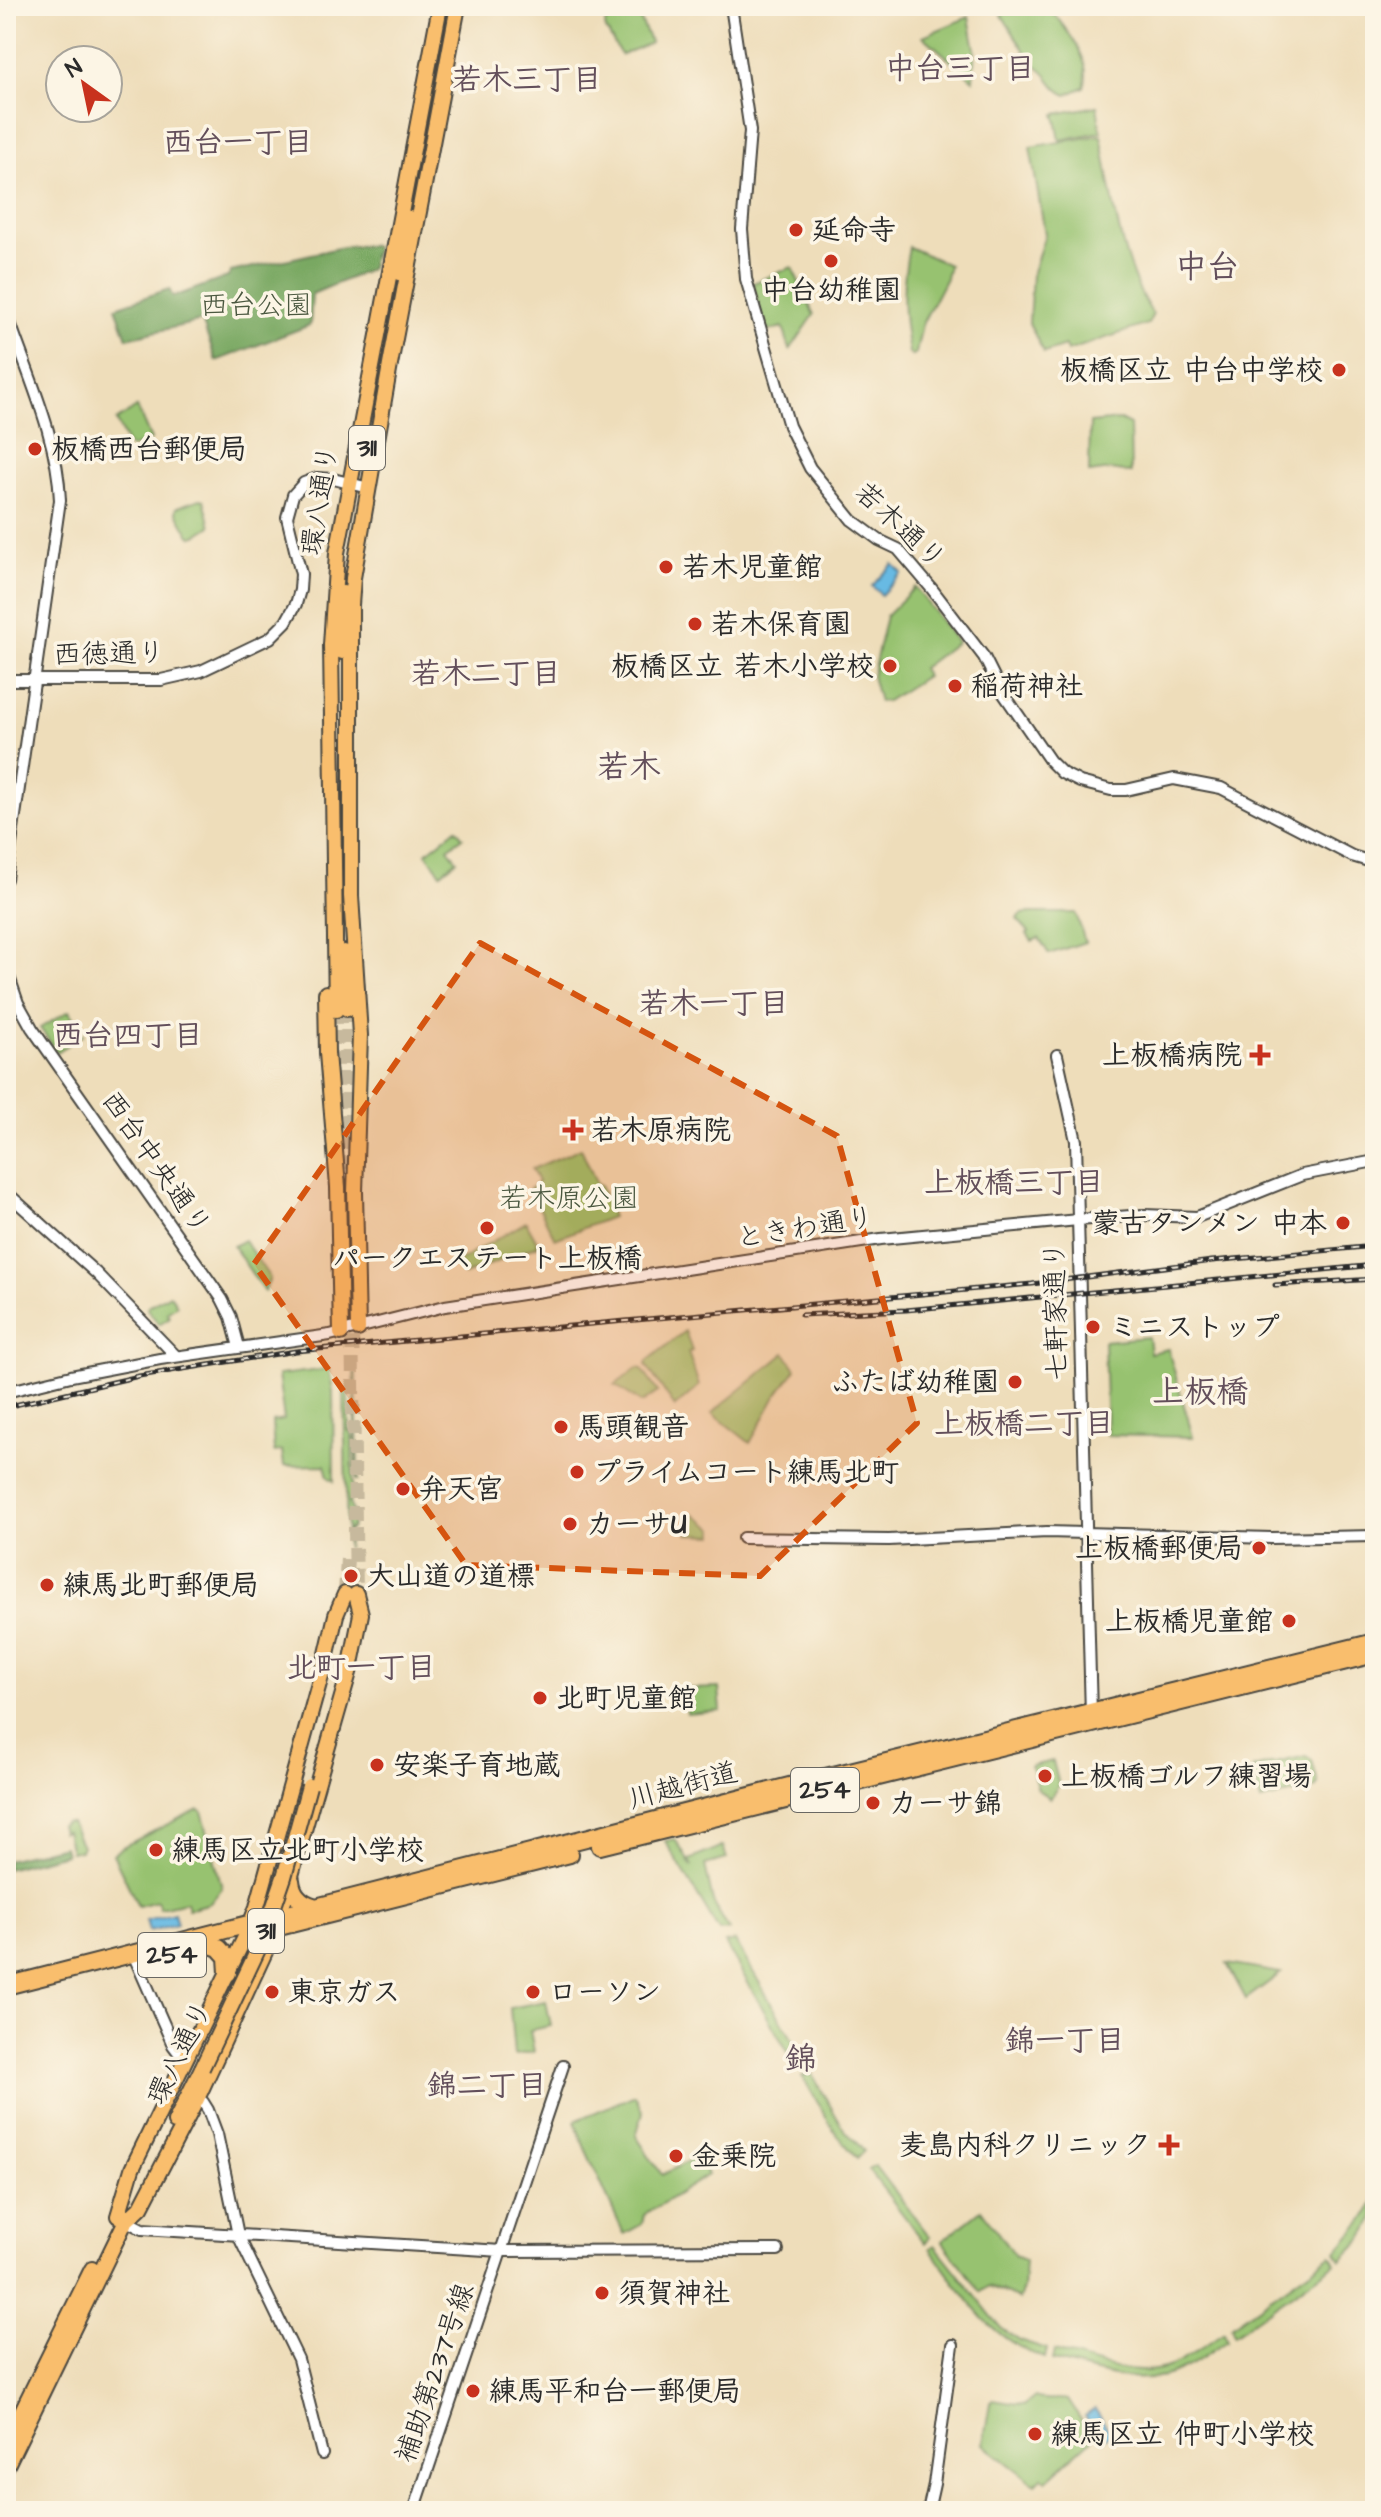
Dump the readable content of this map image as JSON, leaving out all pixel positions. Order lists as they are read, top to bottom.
{
  "streets": {
    "highway": ["川越街道", "254"],
    "main road": ["311", "環八通り"],
    "street": [
      "若木通り",
      "西徳通り",
      "西台中央通り",
      "ときわ通り",
      "七軒家通り",
      "補助第237号線"
    ]
  },
  "crossings": [
    ["環八通り", "西徳通り"],
    ["西台中央通り", "ときわ通り"],
    ["ときわ通り", "七軒家通り"],
    ["七軒家通り", "川越街道"]
  ],
  "districts": [
    "中台三丁目",
    "若木三丁目",
    "西台一丁目",
    "中台",
    "若木二丁目",
    "若木",
    "若木一丁目",
    "西台四丁目",
    "上板橋三丁目",
    "上板橋",
    "上板橋二丁目",
    "北町一丁目",
    "錦一丁目",
    "錦",
    "錦二丁目"
  ],
  "parks": ["西台公園", "若木原公園"],
  "places": {
    "other": [
      "延命寺",
      "中台幼稚園",
      "板橋区立 中台中学校",
      "板橋西台郵便局",
      "若木児童館",
      "若木保育園",
      "板橋区立 若木小学校",
      "稲荷神社",
      "蒙古タンメン 中本",
      "パークエステート上板橋",
      "ミニストップ",
      "ふたば幼稚園",
      "馬頭観音",
      "プライムコート練馬北町",
      "弁天宮",
      "カーサU",
      "上板橋郵便局",
      "大山道の道標",
      "練馬北町郵便局",
      "上板橋児童館",
      "北町児童館",
      "安楽子育地蔵",
      "上板橋ゴルフ練習場",
      "カーサ錦",
      "練馬区立北町小学校",
      "東京ガス",
      "ローソン",
      "金乗院",
      "須賀神社",
      "練馬平和台一郵便局",
      "練馬区立 仲町小学校"
    ],
    "health": ["上板橋病院", "若木原病院", "麦島内科クリニック"]
  },
  "north": "top left"
}
